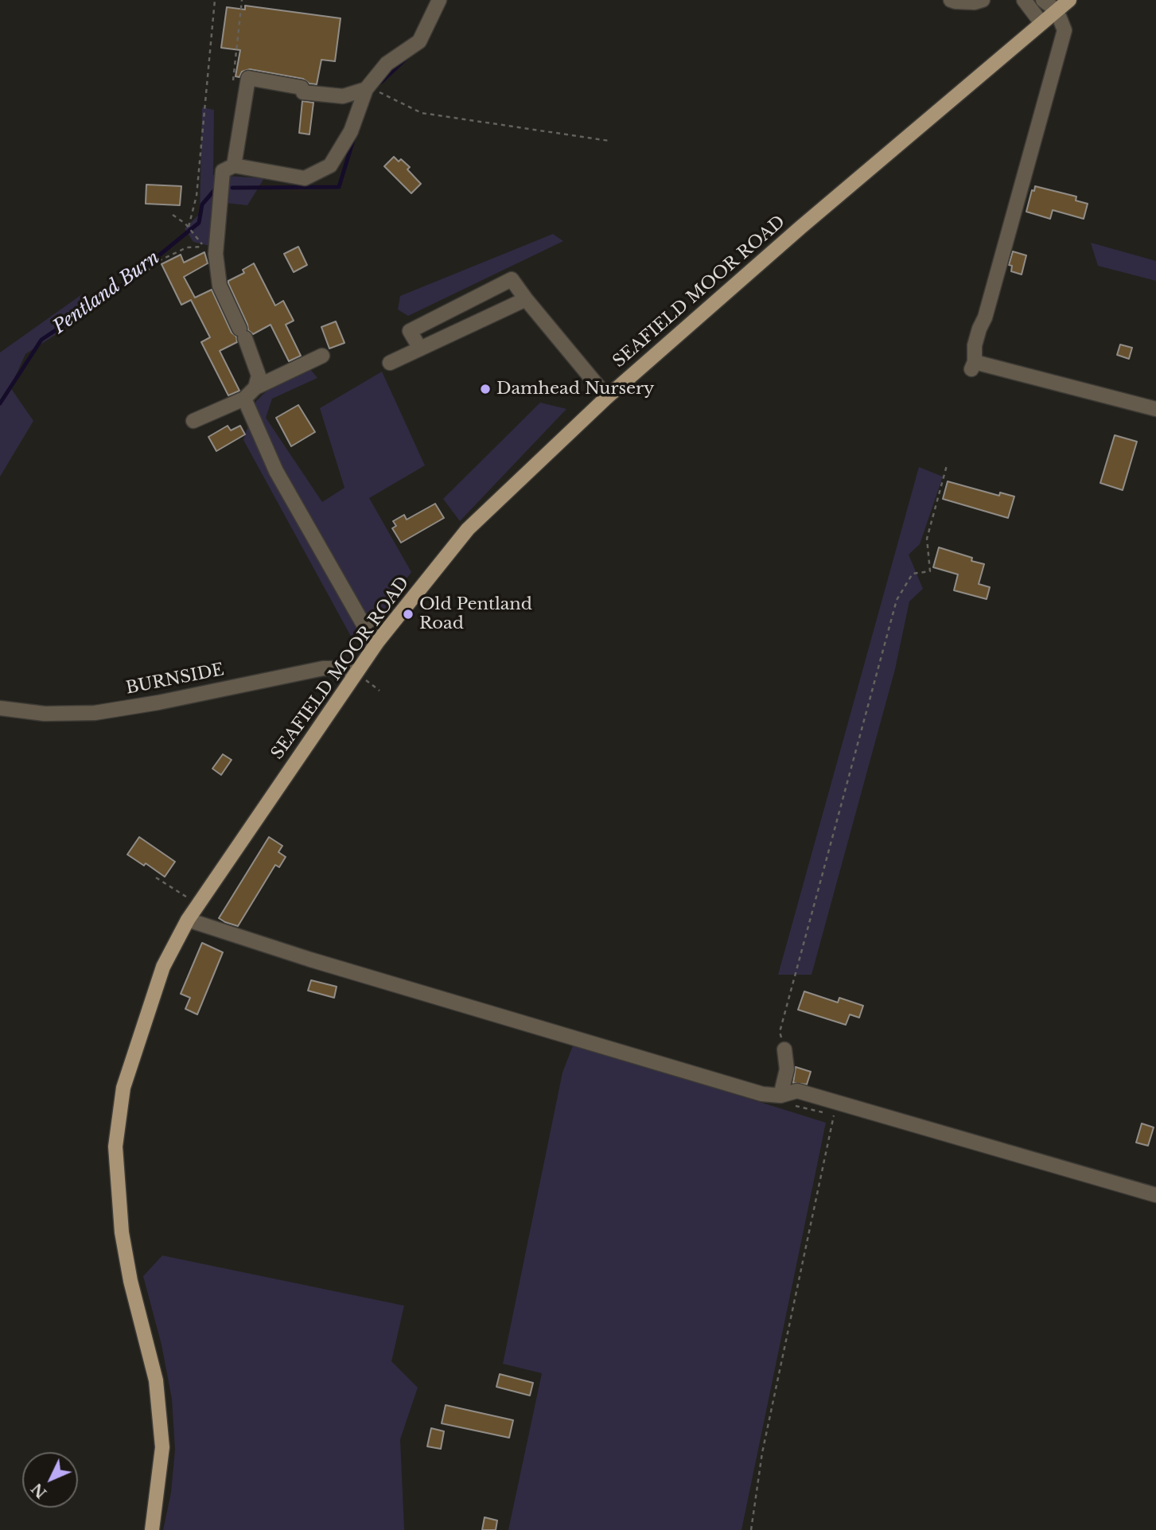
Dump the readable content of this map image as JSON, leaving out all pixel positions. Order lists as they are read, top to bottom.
{
  "streets": {
    "main road": ["SEAFIELD MOOR ROAD"],
    "street": ["BURNSIDE"]
  },
  "crossings": [
    ["SEAFIELD MOOR ROAD", "BURNSIDE"]
  ],
  "water": ["Pentland Burn"],
  "places": ["Damhead Nursery", "Old Pentland Road"],
  "north": "bottom left"
}
